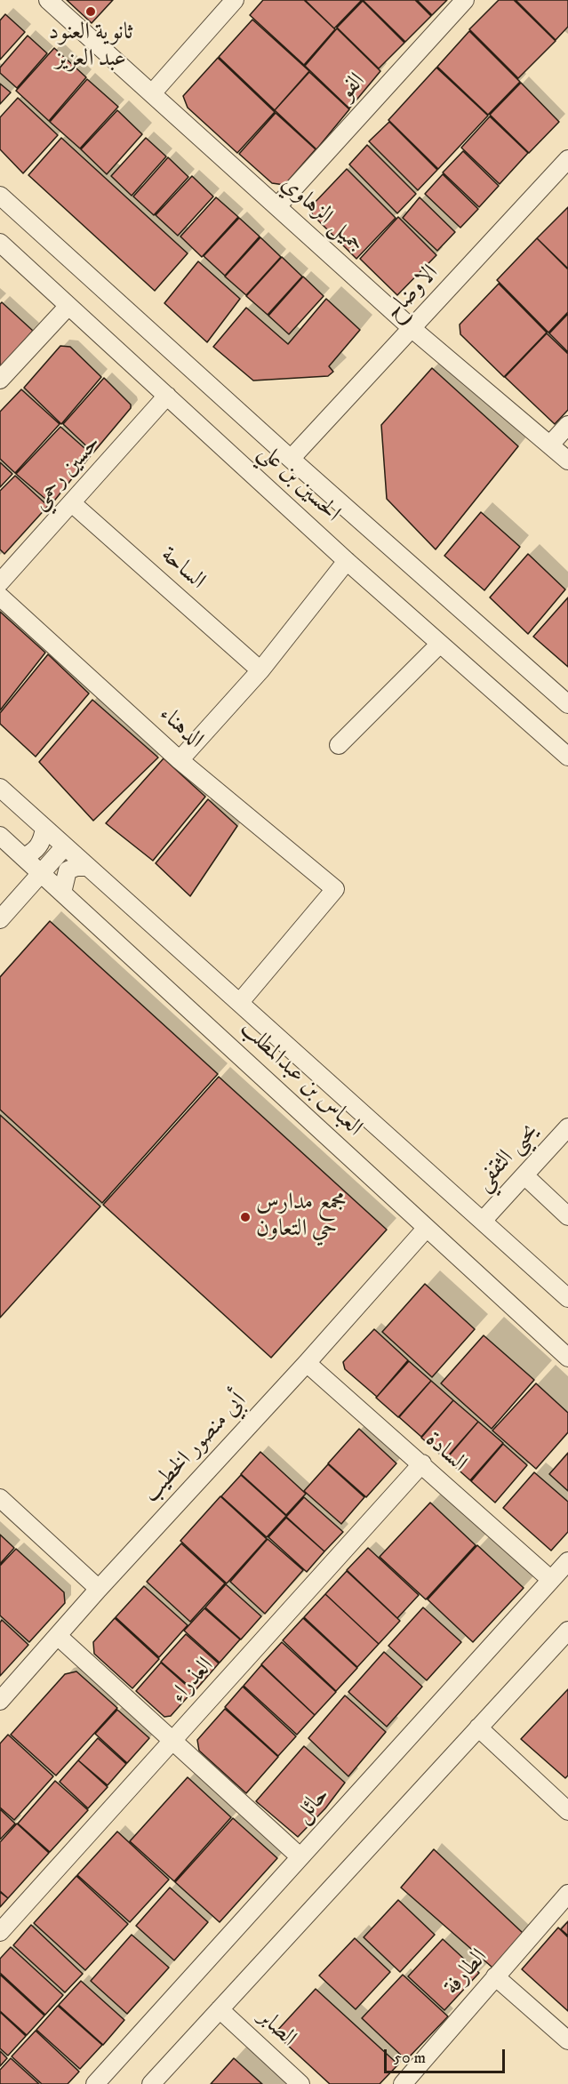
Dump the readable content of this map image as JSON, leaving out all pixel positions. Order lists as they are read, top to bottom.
{
  "streets": {
    "street": [
      "الفو",
      "جميل الزهاوي",
      "الاوضاح",
      "حسين رحمي",
      "الحسين بن علي",
      "الساحة",
      "الدهناء",
      "العباس بن عبدالمطلب",
      "يحيى الثقفي",
      "أبي منصور الخطيب",
      "السادة",
      "العذراء",
      "حائل",
      "الطارفة",
      "الصابر"
    ]
  },
  "crossings": [
    ["الفو", "جميل الزهاوي"],
    ["جميل الزهاوي", "الاوضاح"],
    ["الاوضاح", "الحسين بن علي"],
    ["حسين رحمي", "الحسين بن علي"],
    ["حسين رحمي", "الساحة"],
    ["الدهناء", "العباس بن عبدالمطلب"],
    ["العباس بن عبدالمطلب", "يحيى الثقفي"],
    ["العباس بن عبدالمطلب", "أبي منصور الخطيب"],
    ["أبي منصور الخطيب", "السادة"],
    ["السادة", "العذراء"],
    ["السادة", "حائل"]
  ],
  "places": ["ثانوية العنود عبد العزيز", "مجمع مدارس حي التعاون"],
  "scale_bar": "50 m"
}
